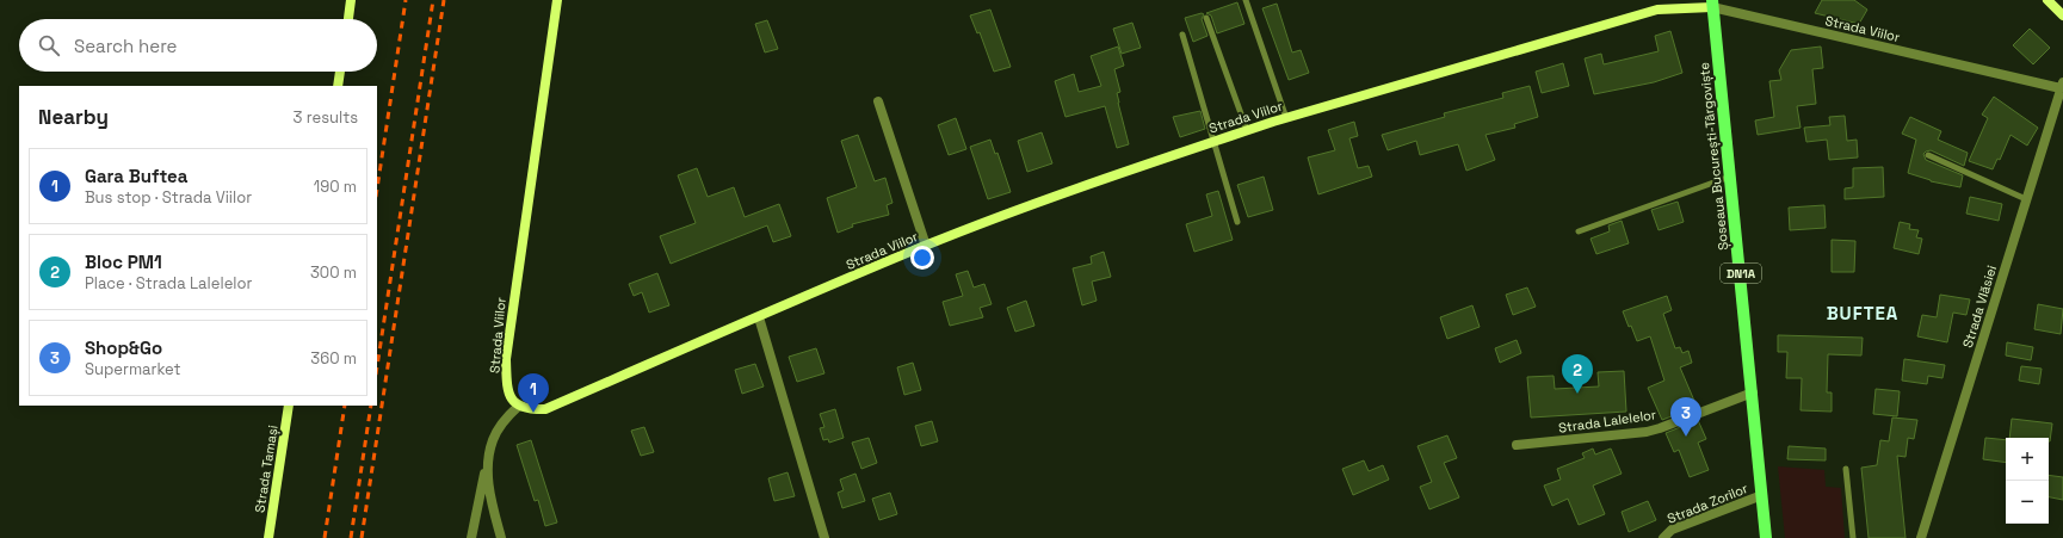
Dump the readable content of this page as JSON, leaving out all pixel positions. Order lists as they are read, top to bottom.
{
  "streets": {
    "main road": [
      "Strada Viilor",
      "Șoseaua București-Târgoviște",
      "DN1A",
      "Strada Tamași"
    ],
    "street": ["Strada Vlăsiei", "Strada Lalelelor", "Strada Zorilor"]
  },
  "crossings": [
    ["Strada Viilor", "Șoseaua București-Târgoviște"],
    ["Strada Viilor", "Strada Vlăsiei"],
    ["Șoseaua București-Târgoviște", "Strada Lalelelor"],
    ["Șoseaua București-Târgoviște", "Strada Zorilor"]
  ],
  "districts": ["BUFTEA"],
  "page": {
    "search": "Search here",
    "heading": ["Nearby", "3 results"],
    "list": [
      {
        "mark": "1",
        "name": "Gara Buftea",
        "note": "Bus stop · Strada Viilor",
        "value": "190 m"
      },
      {
        "mark": "2",
        "name": "Bloc PM1",
        "note": "Place · Strada Lalelelor",
        "value": "300 m"
      },
      {
        "mark": "3",
        "name": "Shop&Go",
        "note": "Supermarket",
        "value": "360 m"
      }
    ],
    "pins": ["2", "1", "3"],
    "map_buttons": ["+", "−"]
  }
}
